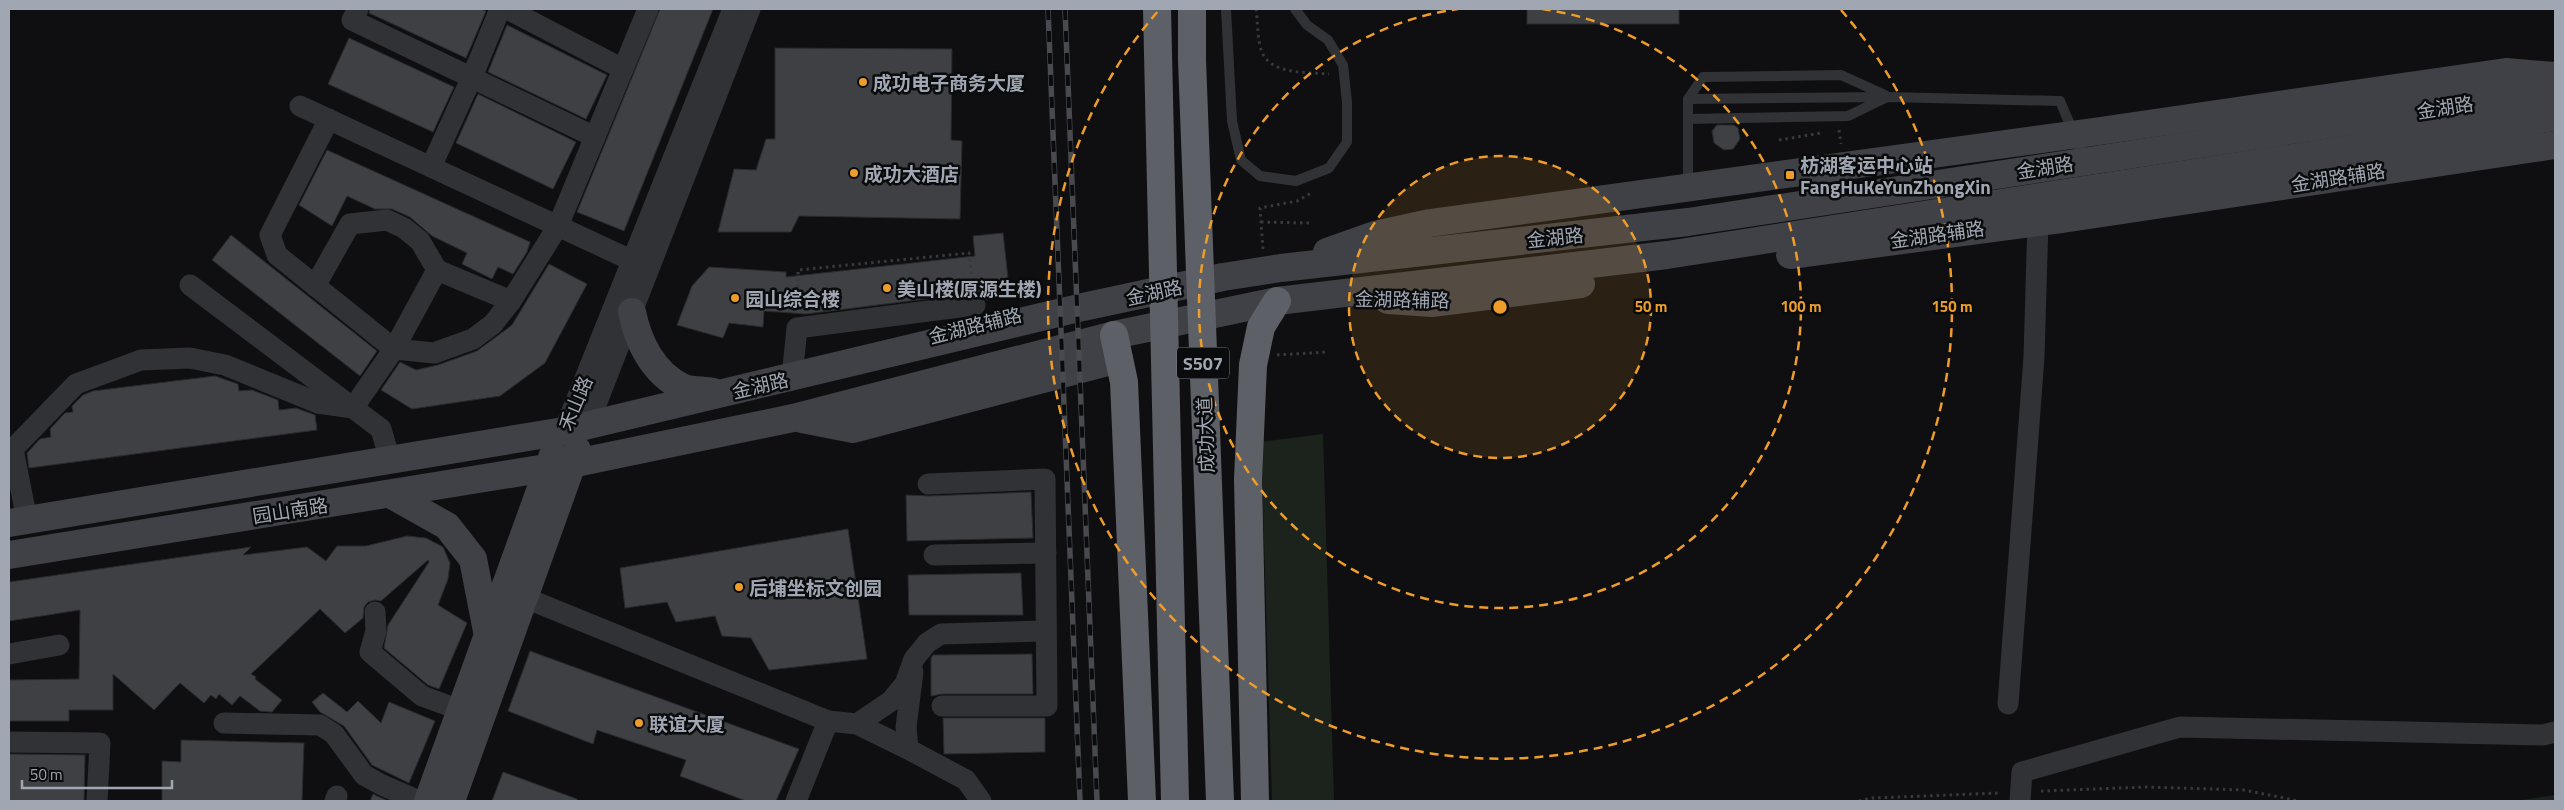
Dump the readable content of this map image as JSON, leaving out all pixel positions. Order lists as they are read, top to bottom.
{
  "streets": {
    "highway": ["S507", "成功大道"],
    "main road": [
      "金湖路",
      "金湖路辅路",
      "禾山路",
      "园山南路"
    ]
  },
  "crossings": [
    ["金湖路", "金湖路辅路"],
    ["金湖路", "禾山路"],
    ["金湖路", "园山南路"],
    ["禾山路", "园山南路"]
  ],
  "places": {
    "other": [
      "成功电子商务大厦",
      "成功大酒店",
      "美山楼(原源生楼)",
      "园山综合楼",
      "后埔坐标文创园",
      "联谊大厦"
    ],
    "transit": ["枋湖客运中心站 FangHuKeYunZhongXin"]
  },
  "scale_bar": "50 m",
  "rings": ["50 m", "100 m", "150 m"]
}
